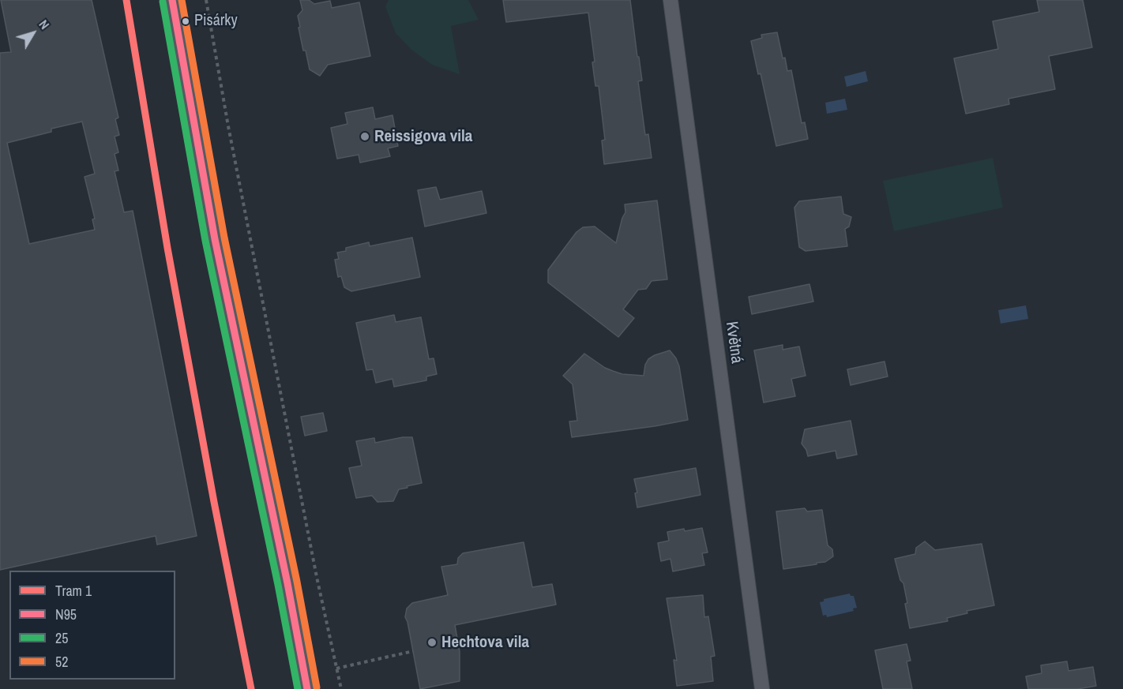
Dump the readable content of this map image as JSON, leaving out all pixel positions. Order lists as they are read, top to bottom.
{
  "streets": {
    "street": ["Květná"]
  },
  "places": ["Pisárky", "Reissigova vila", "Hechtova vila"],
  "lines": [
    "tram line 1",
    "transit line N95",
    "transit line 52",
    "transit line 25"
  ],
  "legend": [
    "Tram 1",
    "N95",
    "25",
    "52"
  ],
  "north": "top right"
}
